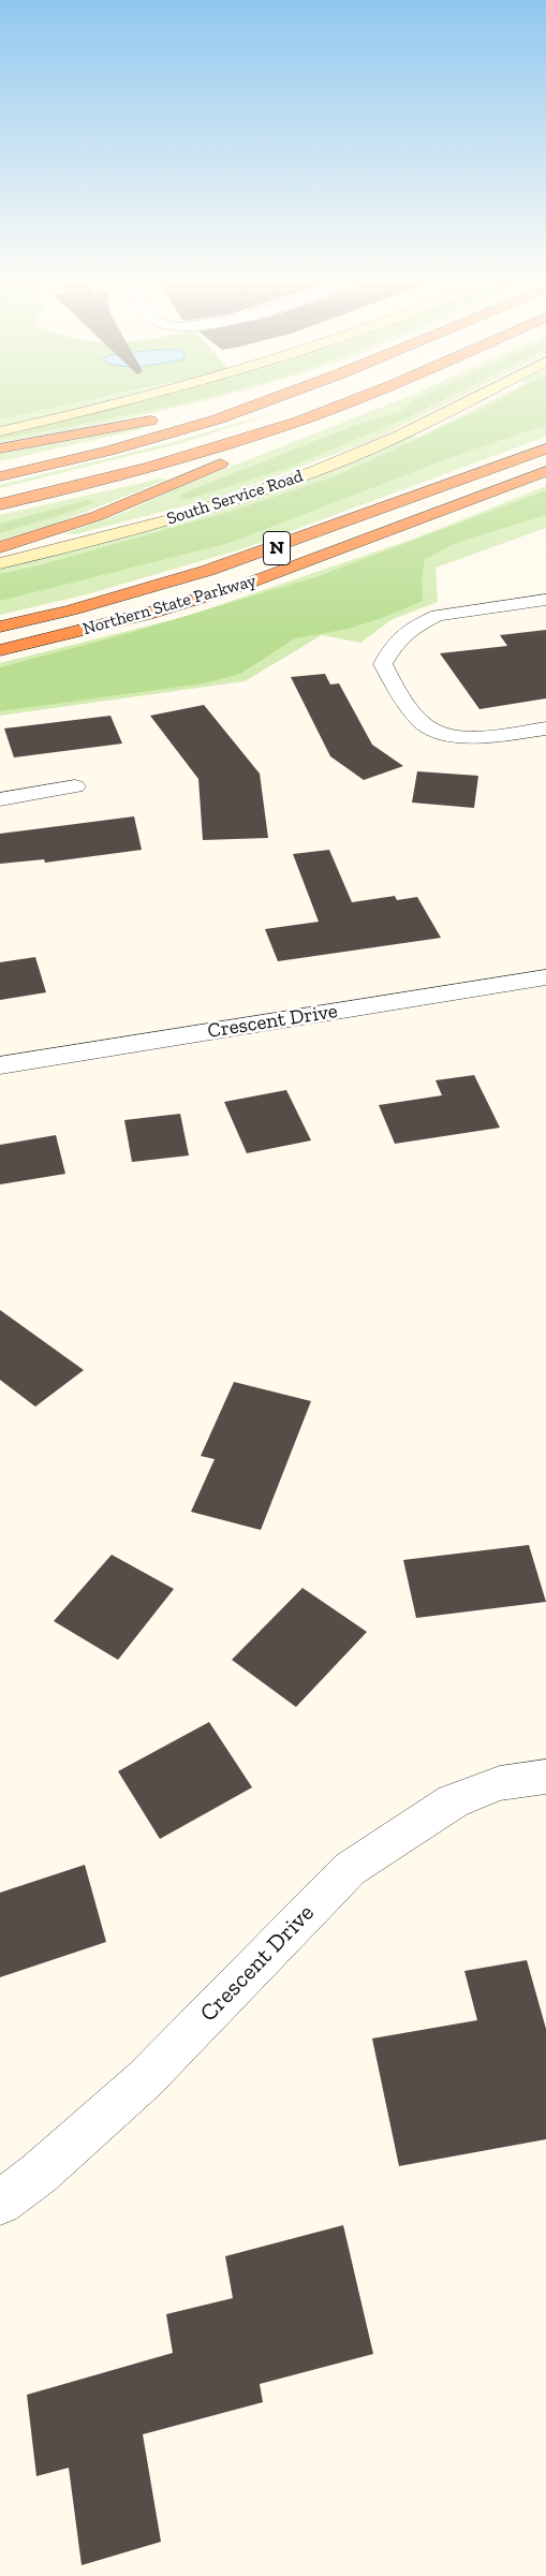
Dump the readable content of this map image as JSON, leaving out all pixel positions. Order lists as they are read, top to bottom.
{
  "streets": {
    "highway": ["N", "Northern State Parkway"],
    "main road": ["South Service Road"],
    "street": ["Crescent Drive"]
  }
}
